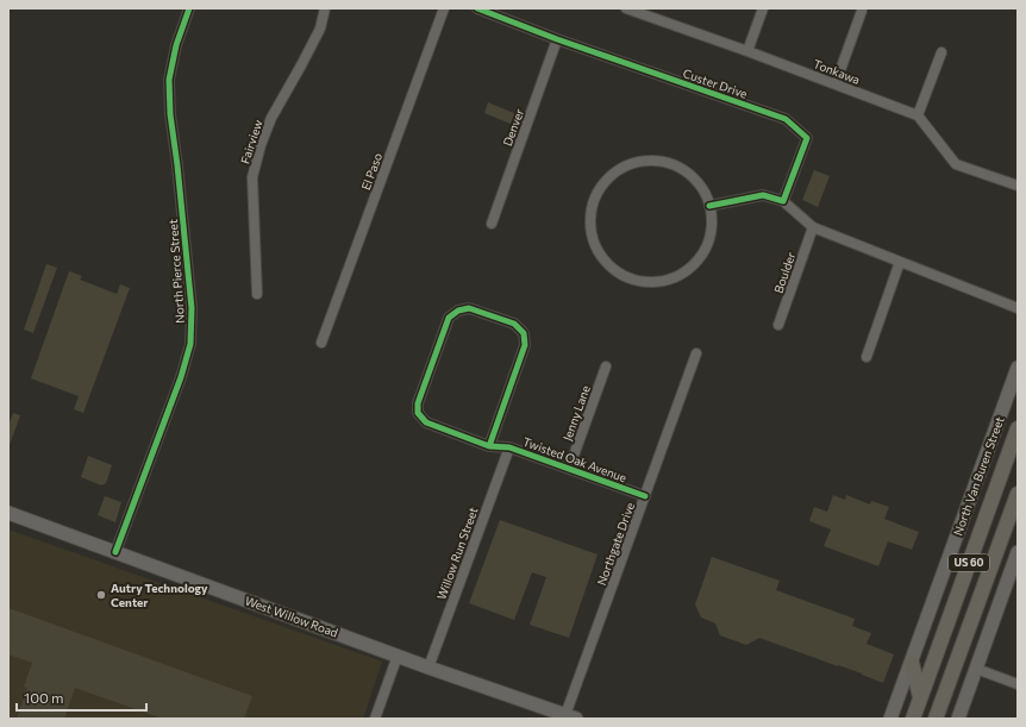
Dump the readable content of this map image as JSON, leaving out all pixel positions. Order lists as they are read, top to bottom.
{
  "streets": {
    "main road": ["North Van Buren Street", "US 60", "West Willow Road"],
    "street": [
      "Tonkawa",
      "Custer Drive",
      "Denver",
      "Fairview",
      "El Paso",
      "North Pierce Street",
      "Boulder",
      "Jenny Lane",
      "Twisted Oak Avenue",
      "Northgate Drive",
      "Willow Run Street"
    ]
  },
  "crossings": [
    ["Custer Drive", "Denver"],
    ["North Pierce Street", "West Willow Road"],
    ["Jenny Lane", "Twisted Oak Avenue"],
    ["Twisted Oak Avenue", "Northgate Drive"],
    ["Twisted Oak Avenue", "Willow Run Street"],
    ["Northgate Drive", "West Willow Road"],
    ["Willow Run Street", "West Willow Road"]
  ],
  "places": ["Autry Technology Center"],
  "scale_bar": "100 m"
}
